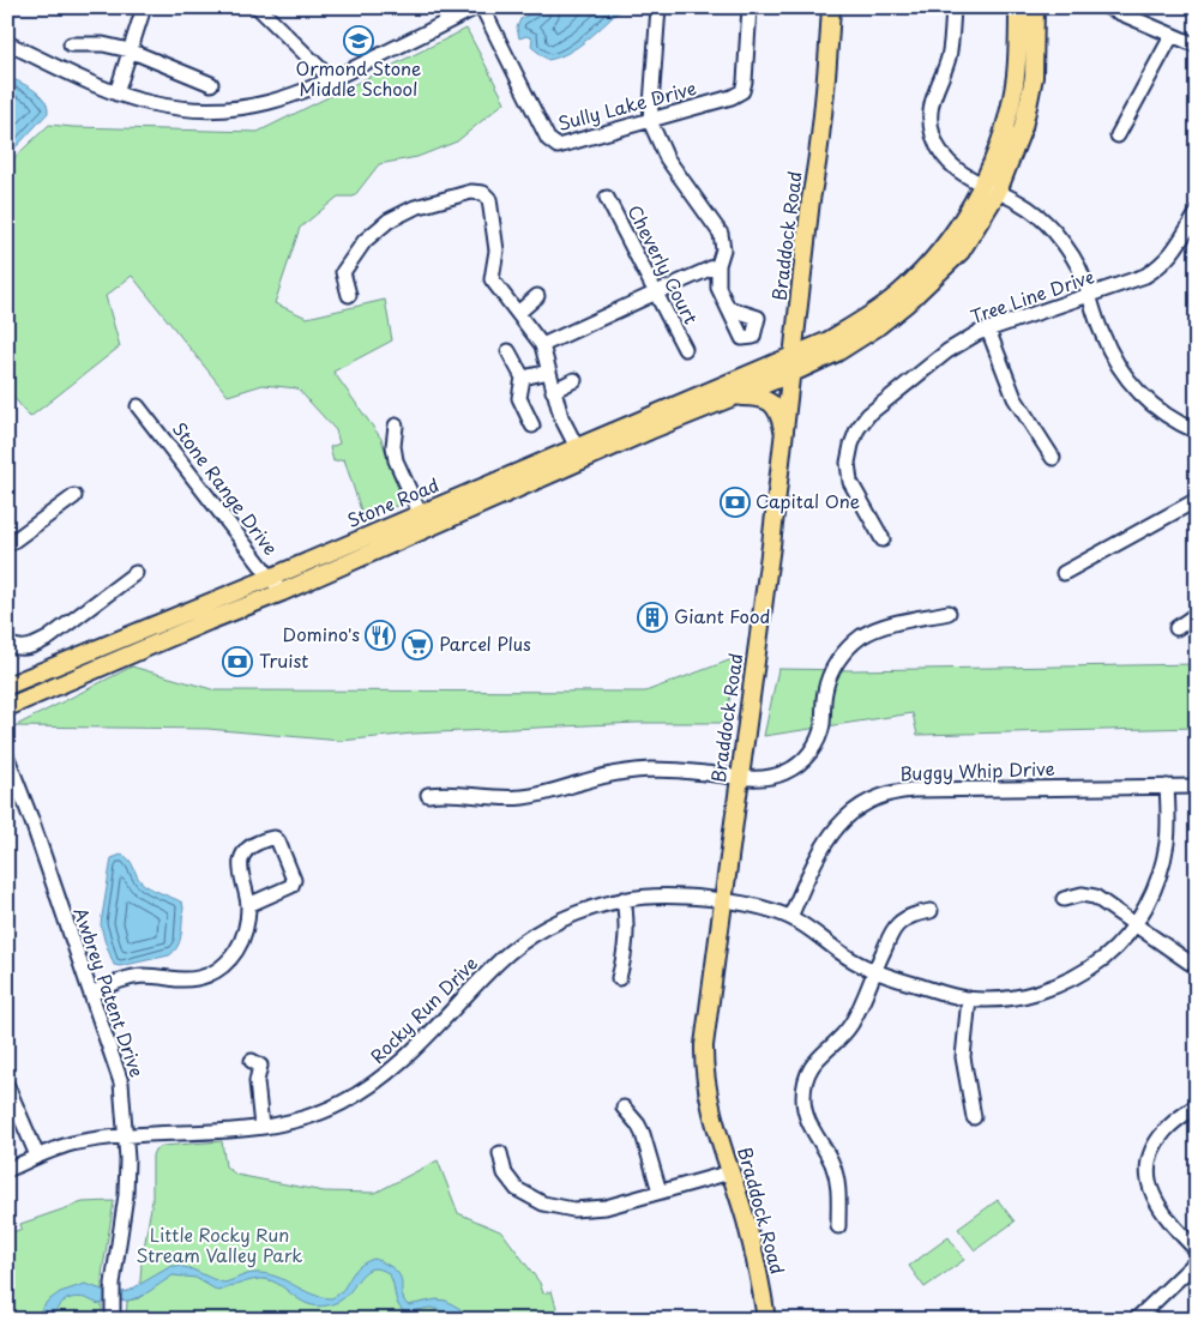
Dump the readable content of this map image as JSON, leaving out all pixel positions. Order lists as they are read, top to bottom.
{
  "streets": {
    "main road": ["Braddock Road", "Stone Road"],
    "street": [
      "Sully Lake Drive",
      "Cheverly Court",
      "Tree Line Drive",
      "Stone Range Drive",
      "Buggy Whip Drive",
      "Awbrey Patent Drive",
      "Rocky Run Drive"
    ]
  },
  "crossings": [
    ["Braddock Road", "Stone Road"],
    ["Braddock Road", "Rocky Run Drive"],
    ["Stone Range Drive", "Stone Road"],
    ["Buggy Whip Drive", "Rocky Run Drive"],
    ["Awbrey Patent Drive", "Rocky Run Drive"]
  ],
  "parks": ["Little Rocky Run Stream Valley Park"],
  "places": {
    "school or university": ["Ormond Stone Middle School"],
    "bank": ["Capital One", "Truist"],
    "building": ["Giant Food"],
    "restaurant": ["Domino's"],
    "supermarket": ["Parcel Plus"]
  }
}
